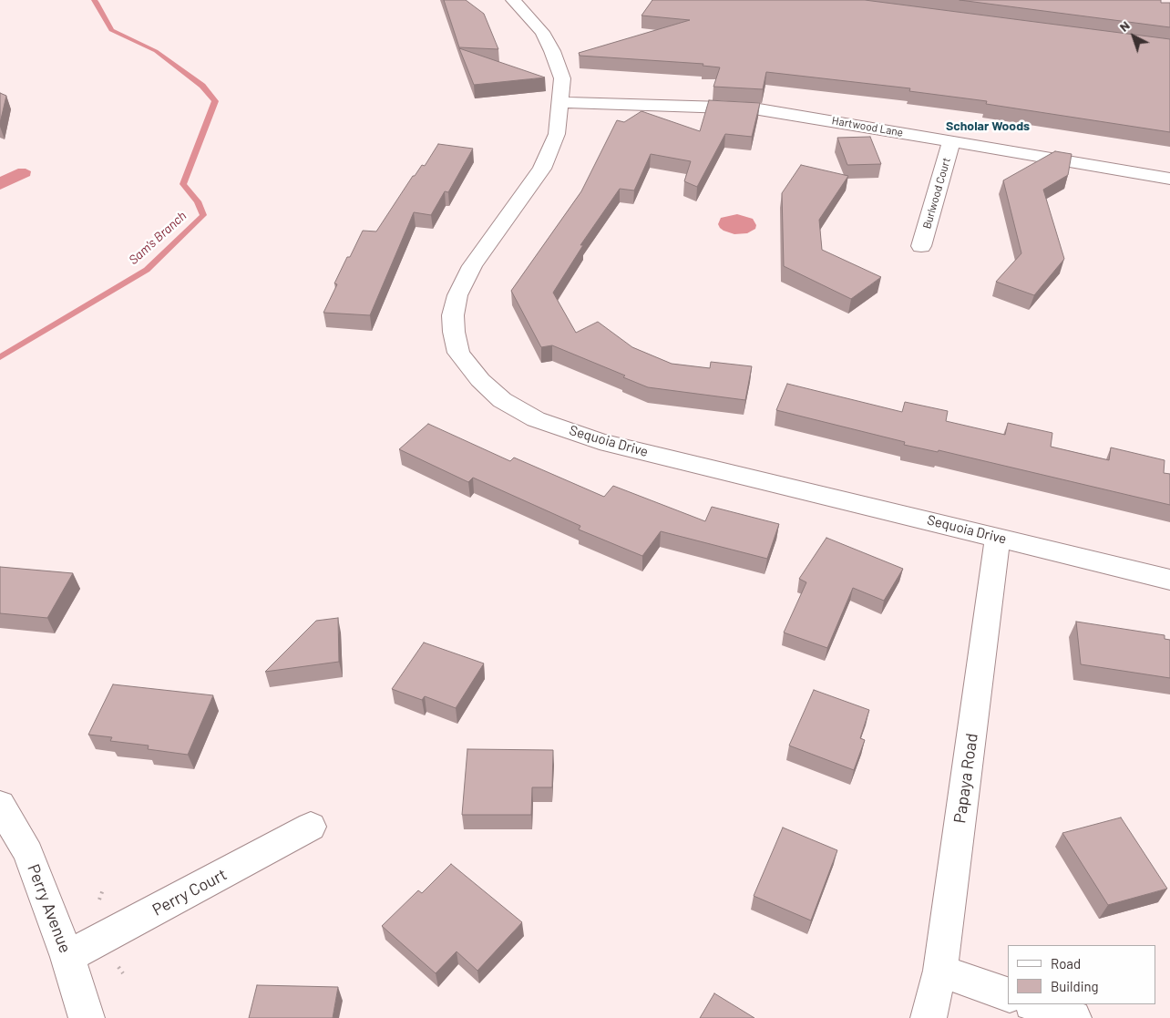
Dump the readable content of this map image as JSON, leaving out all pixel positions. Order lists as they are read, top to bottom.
{
  "streets": {
    "street": [
      "Hartwood Lane",
      "Burlwood Court",
      "Sequoia Drive",
      "Papaya Road",
      "Perry Court",
      "Perry Avenue"
    ]
  },
  "crossings": [
    ["Hartwood Lane", "Burlwood Court"],
    ["Hartwood Lane", "Sequoia Drive"],
    ["Sequoia Drive", "Papaya Road"],
    ["Perry Court", "Perry Avenue"]
  ],
  "districts": ["Scholar Woods"],
  "water": ["Sam's Branch"],
  "legend": ["Road", "Building"],
  "north": "top left"
}
